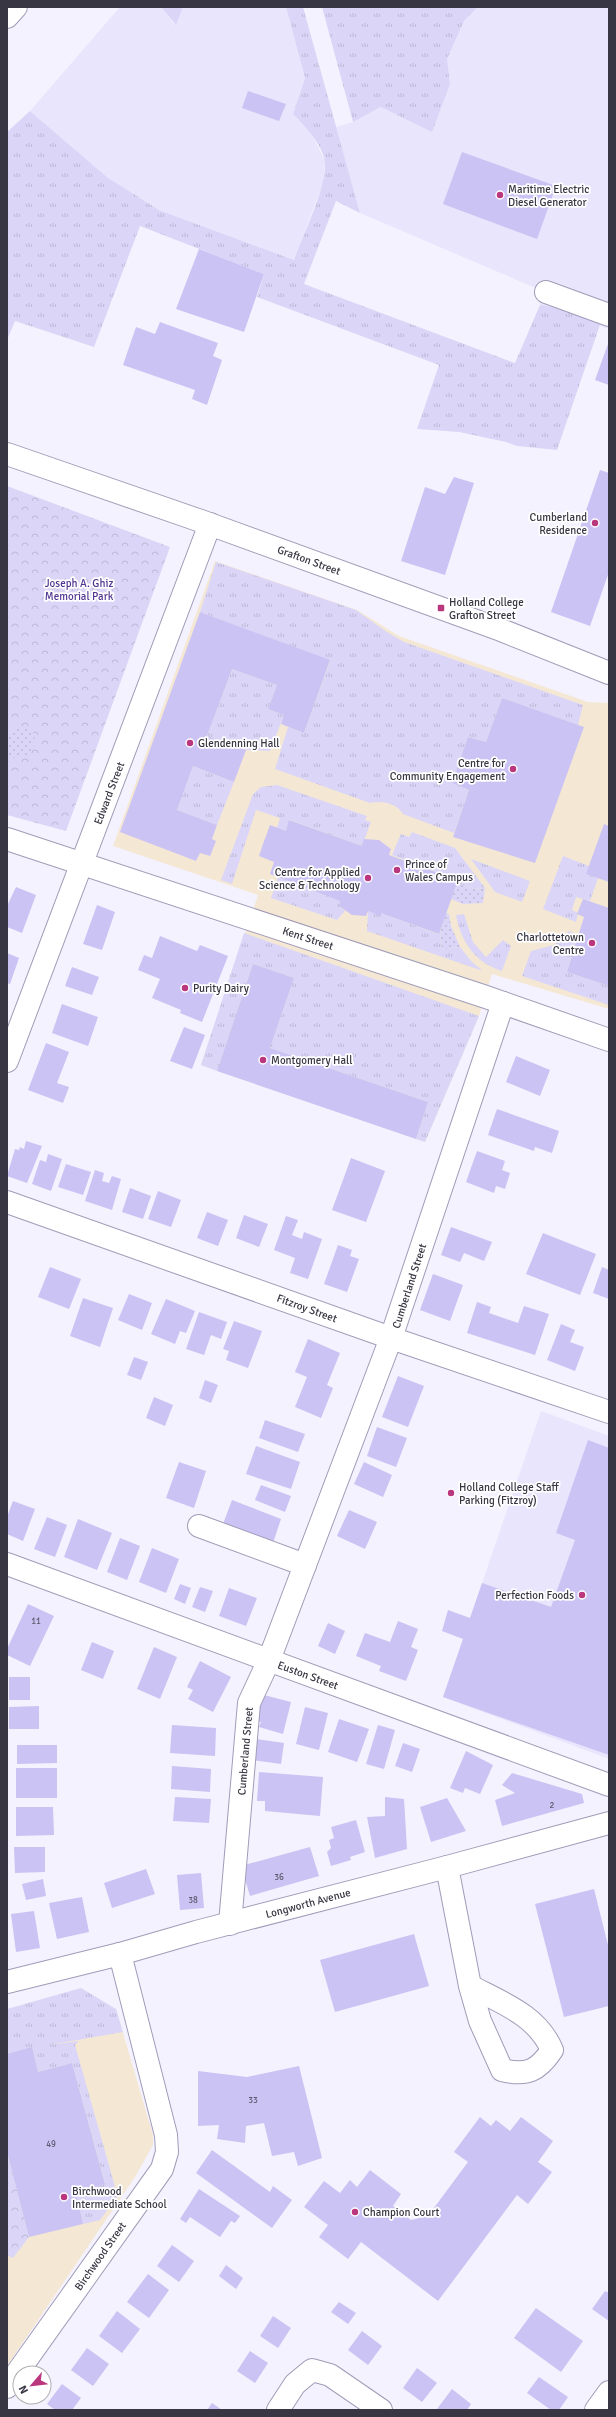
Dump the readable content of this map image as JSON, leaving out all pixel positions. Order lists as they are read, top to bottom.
{
  "streets": {
    "street": [
      "Grafton Street",
      "Edward Street",
      "Kent Street",
      "Cumberland Street",
      "Fitzroy Street",
      "Euston Street",
      "Longworth Avenue",
      "Birchwood Street"
    ]
  },
  "crossings": [
    ["Grafton Street", "Edward Street"],
    ["Edward Street", "Kent Street"],
    ["Kent Street", "Cumberland Street"],
    ["Cumberland Street", "Fitzroy Street"],
    ["Cumberland Street", "Euston Street"],
    ["Cumberland Street", "Longworth Avenue"],
    ["Longworth Avenue", "Birchwood Street"]
  ],
  "parks": ["Joseph A. Ghiz Memorial Park"],
  "places": {
    "other": [
      "Maritime Electric Diesel Generator",
      "Cumberland Residence",
      "Glendenning Hall",
      "Centre for Community Engagement",
      "Prince of Wales Campus",
      "Centre for Applied Science & Technology",
      "Charlottetown Centre",
      "Purity Dairy",
      "Montgomery Hall",
      "Holland College Staff Parking (Fitzroy)",
      "Perfection Foods",
      "Birchwood Intermediate School",
      "Champion Court"
    ],
    "transit": ["Holland College Grafton Street"]
  },
  "house_numbers": [
    "11",
    "2",
    "36",
    "38",
    "33",
    "49"
  ],
  "north": "bottom left"
}
